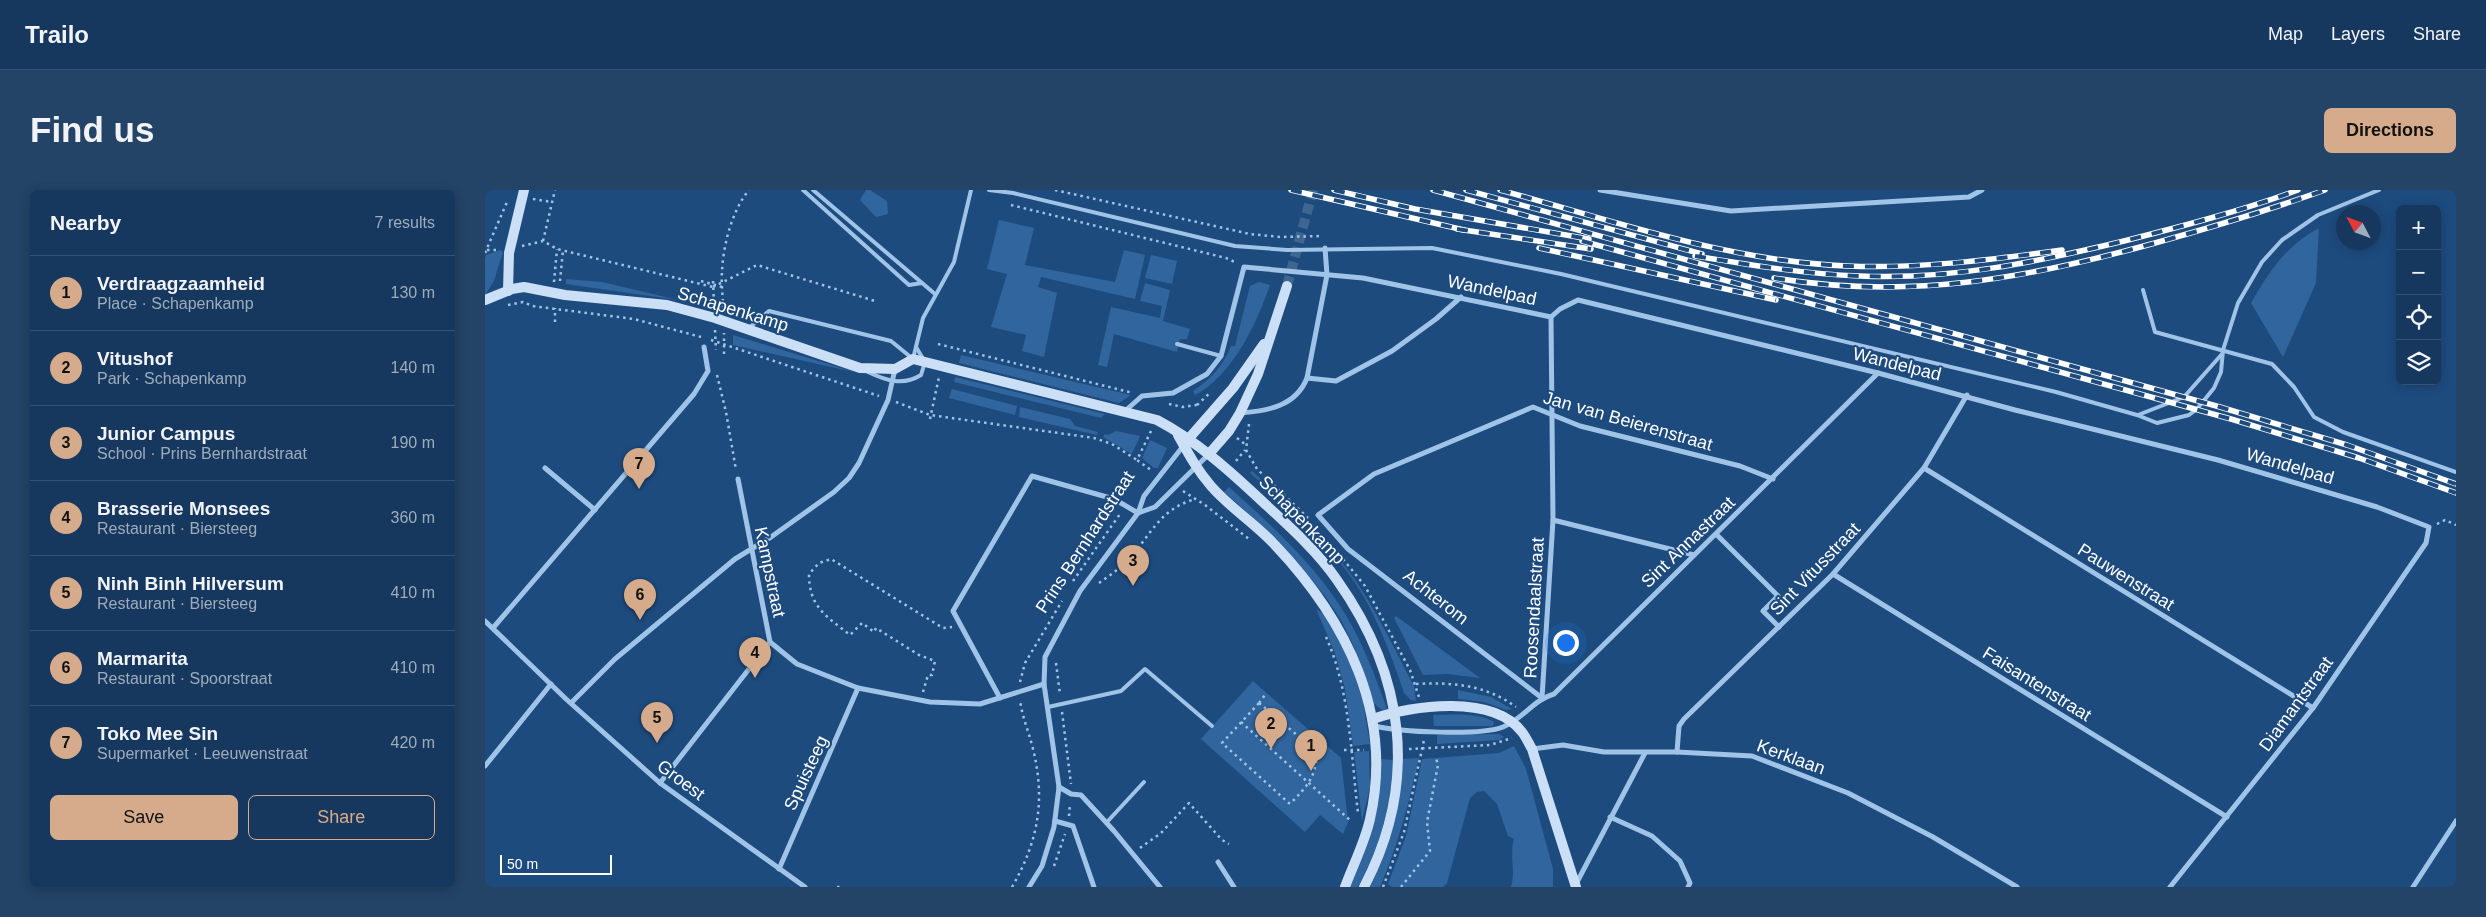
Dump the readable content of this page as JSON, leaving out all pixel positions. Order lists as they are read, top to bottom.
{
  "streets": {
    "main road": ["Schapenkamp"],
    "street": [
      "Wandelpad",
      "Jan van Beierenstraat",
      "Prins Bernhardstraat",
      "Sint Annastraat",
      "Sint Vitusstraat",
      "Kampstraat",
      "Pauwenstraat",
      "Achterom",
      "Roosendaalstraat",
      "Faisantenstraat",
      "Diamantstraat",
      "Kerklaan",
      "Spuisteeg",
      "Groest"
    ]
  },
  "crossings": [
    ["Wandelpad", "Sint Annastraat"],
    ["Wandelpad", "Sint Vitusstraat"],
    ["Wandelpad", "Roosendaalstraat"],
    ["Wandelpad", "Diamantstraat"],
    ["Schapenkamp", "Prins Bernhardstraat"],
    ["Jan van Beierenstraat", "Sint Annastraat"],
    ["Jan van Beierenstraat", "Achterom"],
    ["Jan van Beierenstraat", "Roosendaalstraat"],
    ["Prins Bernhardstraat", "Kampstraat"],
    ["Sint Annastraat", "Achterom"],
    ["Sint Annastraat", "Roosendaalstraat"],
    ["Sint Vitusstraat", "Pauwenstraat"],
    ["Sint Vitusstraat", "Faisantenstraat"],
    ["Sint Vitusstraat", "Kerklaan"],
    ["Kampstraat", "Spuisteeg"],
    ["Pauwenstraat", "Diamantstraat"],
    ["Achterom", "Roosendaalstraat"],
    ["Faisantenstraat", "Diamantstraat"],
    ["Spuisteeg", "Groest"]
  ],
  "scale_bar": "50 m",
  "north": "top left",
  "page": {
    "header": "Trailo",
    "nav": ["Map", "Layers", "Share"],
    "buttons": [
      "Directions",
      ["Save", "Share"]
    ],
    "title": "Find us",
    "heading": ["Nearby", "7 results"],
    "map_buttons": ["+", "−"],
    "list": [
      {
        "mark": "1",
        "name": "Verdraagzaamheid",
        "note": "Place · Schapenkamp",
        "value": "130 m"
      },
      {
        "mark": "2",
        "name": "Vitushof",
        "note": "Park · Schapenkamp",
        "value": "140 m"
      },
      {
        "mark": "3",
        "name": "Junior Campus",
        "note": "School · Prins Bernhardstraat",
        "value": "190 m"
      },
      {
        "mark": "4",
        "name": "Brasserie Monsees",
        "note": "Restaurant · Biersteeg",
        "value": "360 m"
      },
      {
        "mark": "5",
        "name": "Ninh Binh Hilversum",
        "note": "Restaurant · Biersteeg",
        "value": "410 m"
      },
      {
        "mark": "6",
        "name": "Marmarita",
        "note": "Restaurant · Spoorstraat",
        "value": "410 m"
      },
      {
        "mark": "7",
        "name": "Toko Mee Sin",
        "note": "Supermarket · Leeuwenstraat",
        "value": "420 m"
      }
    ],
    "pins": [
      "7",
      "3",
      "6",
      "4",
      "5",
      "2",
      "1"
    ],
    "scale": "50 m"
  }
}
